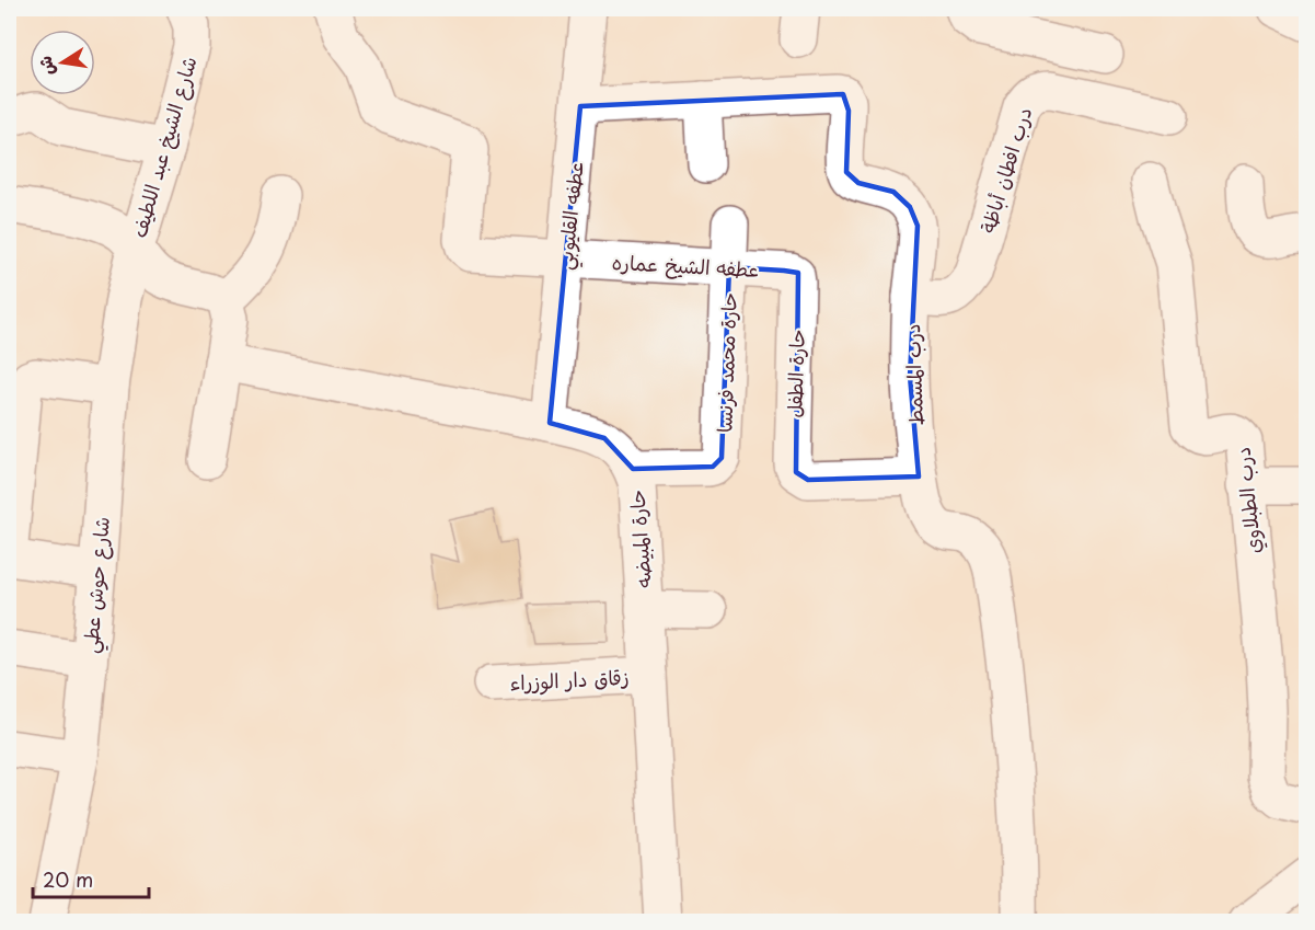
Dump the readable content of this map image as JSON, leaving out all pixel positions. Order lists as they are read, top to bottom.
{
  "streets": {
    "street": [
      "شارع الشيخ عبد اللطيف",
      "درب افطان أباظة",
      "عطفه القليوبي",
      "عطفه الشيخ عماره",
      "حارة محمد فرنسا",
      "حارة الطفل",
      "درب المسمط",
      "درب الطبلاوي",
      "حارة المبيضه",
      "شارع حوش عطي",
      "زقاق دار الوزراء"
    ]
  },
  "crossings": [
    ["شارع الشيخ عبد اللطيف", "شارع حوش عطي"],
    ["درب افطان أباظة", "درب المسمط"],
    ["عطفه القليوبي", "عطفه الشيخ عماره"],
    ["عطفه القليوبي", "درب المسمط"],
    ["عطفه القليوبي", "حارة المبيضه"],
    ["عطفه الشيخ عماره", "حارة محمد فرنسا"],
    ["عطفه الشيخ عماره", "حارة الطفل"],
    ["حارة محمد فرنسا", "حارة المبيضه"],
    ["حارة الطفل", "درب المسمط"],
    ["حارة المبيضه", "زقاق دار الوزراء"]
  ],
  "scale_bar": "20 m",
  "north": "left"
}
